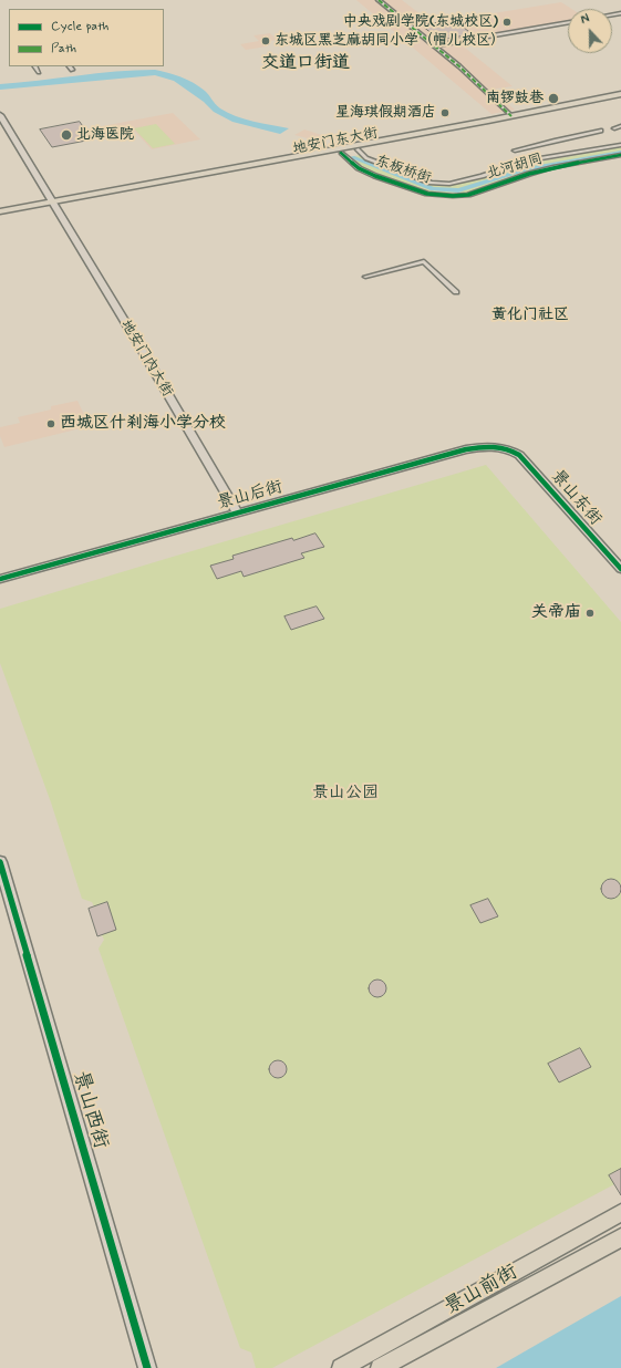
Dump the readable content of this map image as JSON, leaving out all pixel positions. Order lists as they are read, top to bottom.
{
  "streets": {
    "main road": ["地安门东大街", "景山前街"],
    "street": [
      "北河胡同",
      "东板桥街",
      "地安门内大街",
      "景山后街",
      "景山东街",
      "景山西街"
    ]
  },
  "crossings": [
    ["地安门东大街", "东板桥街"],
    ["地安门东大街", "地安门内大街"],
    ["北河胡同", "东板桥街"],
    ["地安门内大街", "景山后街"],
    ["景山后街", "景山东街"]
  ],
  "districts": ["交道口街道", "黄化门社区"],
  "parks": ["景山公园"],
  "places": [
    "中央戏剧学院(东城校区)",
    "东城区黑芝麻胡同小学（帽儿校区）",
    "南锣鼓巷",
    "星海琪假期酒店",
    "北海医院",
    "西城区什刹海小学分校",
    "关帝庙"
  ],
  "legend": ["Cycle path", "Path"],
  "north": "top"
}
